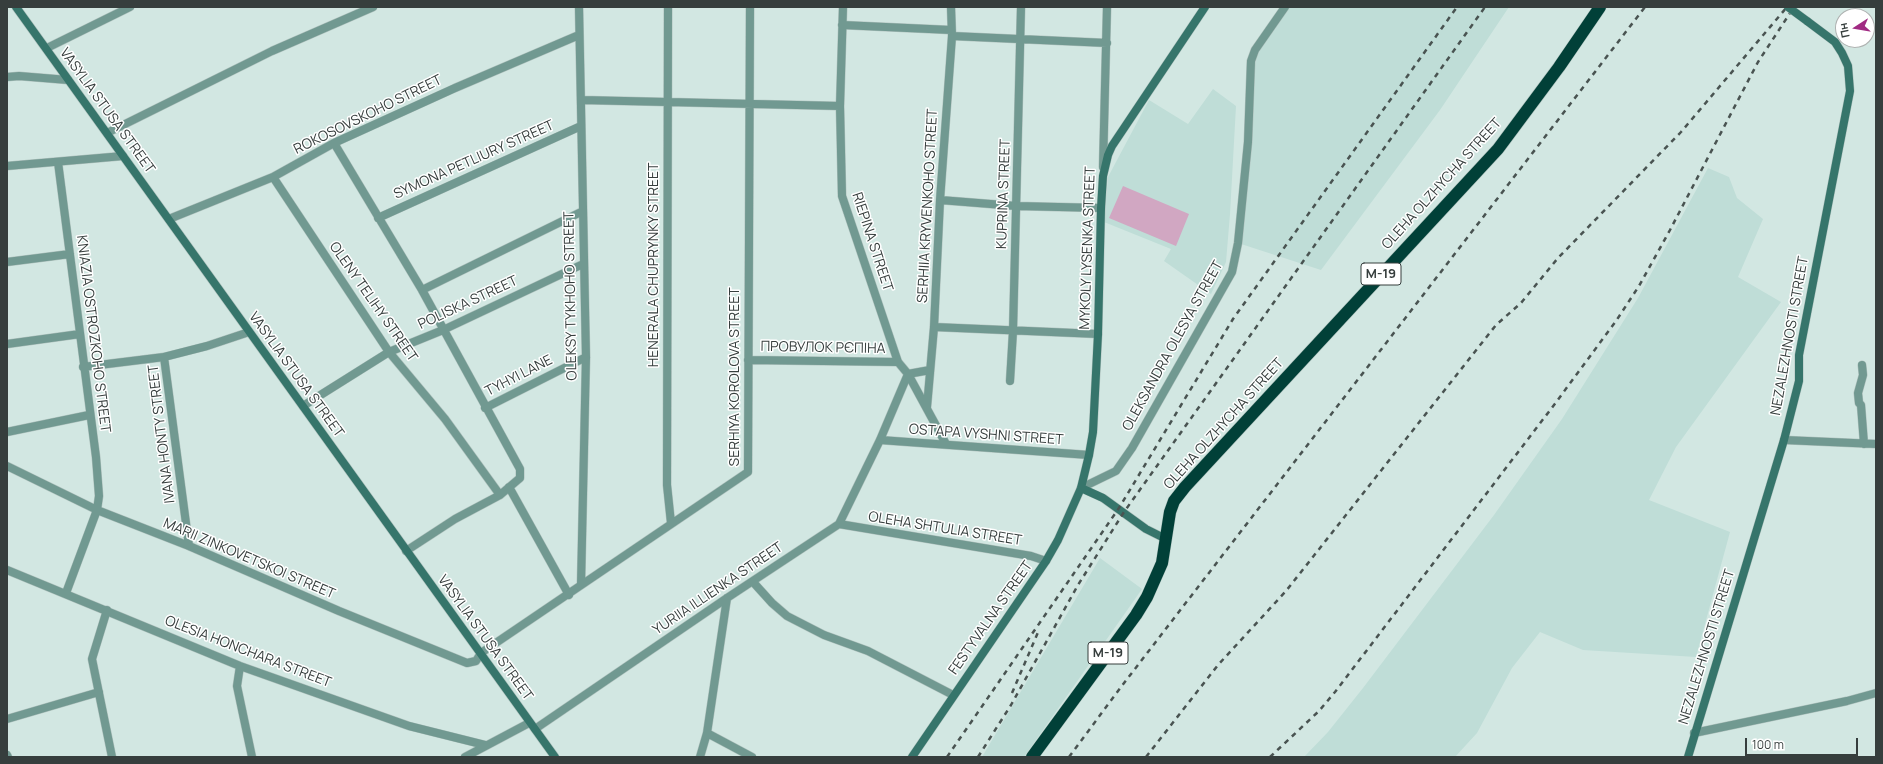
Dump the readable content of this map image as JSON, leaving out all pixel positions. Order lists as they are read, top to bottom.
{
  "streets": {
    "highway": ["OLEHA OLZHYCHA STREET", "М-19"],
    "street": [
      "VASYLIA STUSA STREET",
      "ROKOSOVSKOHO STREET",
      "SYMONA PETLIURY STREET",
      "KUPRINA STREET",
      "SERHIIA KRYVENKOHO STREET",
      "RIEPINA STREET",
      "MYKOLY LYSENKA STREET",
      "HENERALA CHUPRYNKY STREET",
      "OLEKSY TYKHOHO STREET",
      "OLENY TELIHY STREET",
      "POLISKA STREET",
      "KNIAZIA OSTROZKOHO STREET",
      "NEZALEZHNOSTI STREET",
      "OLEKSANDRA OLESYA STREET",
      "ПРОВУЛОК РЄПІНА",
      "TYHYI LANE",
      "SERHIYA KOROLOVA STREET",
      "IVANA HONTY STREET",
      "OSTAPA VYSHNI STREET",
      "OLEHA SHTULIA STREET",
      "MARII ZINKOVETSKOI STREET",
      "YURIIA ILLIENKA STREET",
      "FESTYVALNA STREET",
      "OLESIA HONCHARA STREET"
    ]
  },
  "crossings": [
    ["VASYLIA STUSA STREET", "ROKOSOVSKOHO STREET"],
    ["VASYLIA STUSA STREET", "POLISKA STREET"],
    ["VASYLIA STUSA STREET", "SERHIYA KOROLOVA STREET"],
    ["VASYLIA STUSA STREET", "IVANA HONTY STREET"],
    ["VASYLIA STUSA STREET", "MARII ZINKOVETSKOI STREET"],
    ["VASYLIA STUSA STREET", "YURIIA ILLIENKA STREET"],
    ["ROKOSOVSKOHO STREET", "OLEKSY TYKHOHO STREET"],
    ["ROKOSOVSKOHO STREET", "OLENY TELIHY STREET"],
    ["SYMONA PETLIURY STREET", "OLEKSY TYKHOHO STREET"],
    ["OLEHA OLZHYCHA STREET", "М-19"],
    ["SERHIIA KRYVENKOHO STREET", "RIEPINA STREET"],
    ["RIEPINA STREET", "ПРОВУЛОК РЄПІНА"],
    ["RIEPINA STREET", "OSTAPA VYSHNI STREET"],
    ["RIEPINA STREET", "YURIIA ILLIENKA STREET"],
    ["MYKOLY LYSENKA STREET", "OLEKSANDRA OLESYA STREET"],
    ["MYKOLY LYSENKA STREET", "OSTAPA VYSHNI STREET"],
    ["MYKOLY LYSENKA STREET", "FESTYVALNA STREET"],
    ["HENERALA CHUPRYNKY STREET", "SERHIYA KOROLOVA STREET"],
    ["OLEKSY TYKHOHO STREET", "POLISKA STREET"],
    ["OLEKSY TYKHOHO STREET", "TYHYI LANE"],
    ["OLEKSY TYKHOHO STREET", "SERHIYA KOROLOVA STREET"],
    ["OLENY TELIHY STREET", "POLISKA STREET"],
    ["KNIAZIA OSTROZKOHO STREET", "MARII ZINKOVETSKOI STREET"],
    ["KNIAZIA OSTROZKOHO STREET", "OLESIA HONCHARA STREET"],
    ["OLEKSANDRA OLESYA STREET", "FESTYVALNA STREET"],
    ["ПРОВУЛОК РЄПІНА", "SERHIYA KOROLOVA STREET"],
    ["SERHIYA KOROLOVA STREET", "MARII ZINKOVETSKOI STREET"],
    ["IVANA HONTY STREET", "MARII ZINKOVETSKOI STREET"],
    ["OSTAPA VYSHNI STREET", "YURIIA ILLIENKA STREET"],
    ["OLEHA SHTULIA STREET", "YURIIA ILLIENKA STREET"],
    ["OLEHA SHTULIA STREET", "FESTYVALNA STREET"],
    ["YURIIA ILLIENKA STREET", "OLESIA HONCHARA STREET"]
  ],
  "scale_bar": "100 m",
  "north": "left"
}
